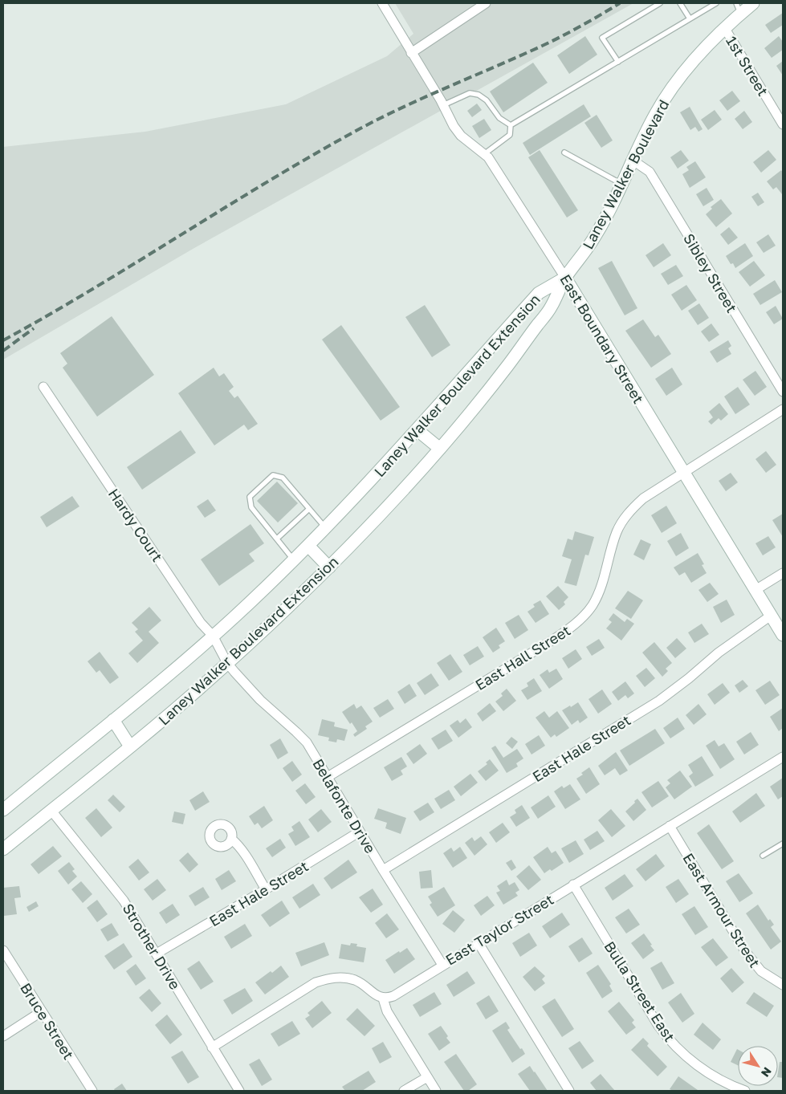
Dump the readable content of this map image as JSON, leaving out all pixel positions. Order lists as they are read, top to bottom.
{
  "streets": {
    "main road": ["Laney Walker Boulevard", "East Boundary Street", "Laney Walker Boulevard Extension"],
    "street": [
      "1st Street",
      "Sibley Street",
      "Hardy Court",
      "East Hall Street",
      "East Hale Street",
      "Belafonte Drive",
      "East Armour Street",
      "East Taylor Street",
      "Strother Drive",
      "Bulla Street East",
      "Bruce Street"
    ]
  },
  "crossings": [
    ["1st Street", "Laney Walker Boulevard"],
    ["Laney Walker Boulevard", "Sibley Street"],
    ["Laney Walker Boulevard", "East Boundary Street"],
    ["Laney Walker Boulevard", "Laney Walker Boulevard Extension"],
    ["East Boundary Street", "Laney Walker Boulevard Extension"],
    ["East Boundary Street", "East Hall Street"],
    ["East Boundary Street", "East Hale Street"],
    ["Laney Walker Boulevard Extension", "Hardy Court"],
    ["Laney Walker Boulevard Extension", "Belafonte Drive"],
    ["Laney Walker Boulevard Extension", "Strother Drive"],
    ["Hardy Court", "Belafonte Drive"],
    ["East Hall Street", "Belafonte Drive"],
    ["East Hale Street", "Belafonte Drive"],
    ["East Hale Street", "Strother Drive"],
    ["Belafonte Drive", "East Taylor Street"],
    ["East Armour Street", "East Taylor Street"],
    ["East Taylor Street", "Bulla Street East"]
  ],
  "north": "bottom right"
}
